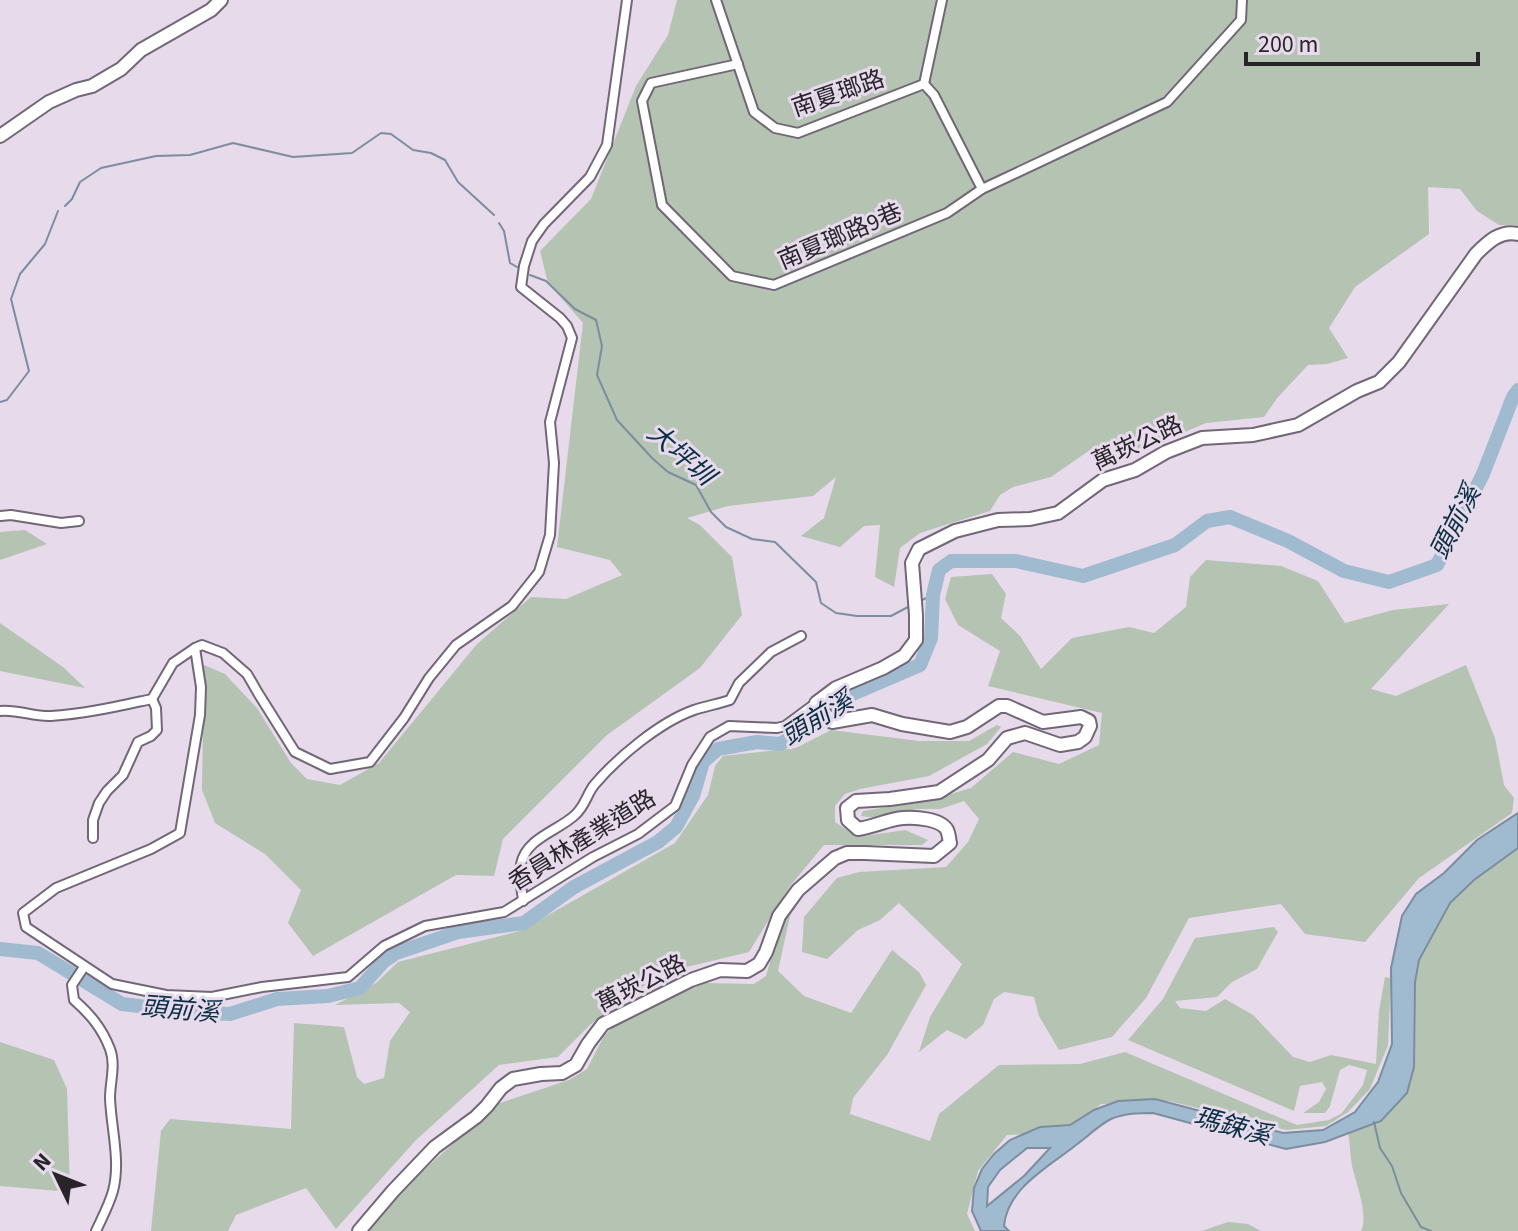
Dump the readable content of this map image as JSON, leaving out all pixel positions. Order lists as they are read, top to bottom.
{
  "streets": {
    "street": [
      "南夏瑯路",
      "南夏瑯路9巷",
      "萬崁公路",
      "香員林產業道路"
    ]
  },
  "crossings": [
    ["南夏瑯路", "南夏瑯路9巷"],
    ["萬崁公路", "香員林產業道路"]
  ],
  "water": ["大坪圳", "頭前溪", "瑪鋉溪"],
  "scale_bar": "200 m",
  "north": "top left"
}
